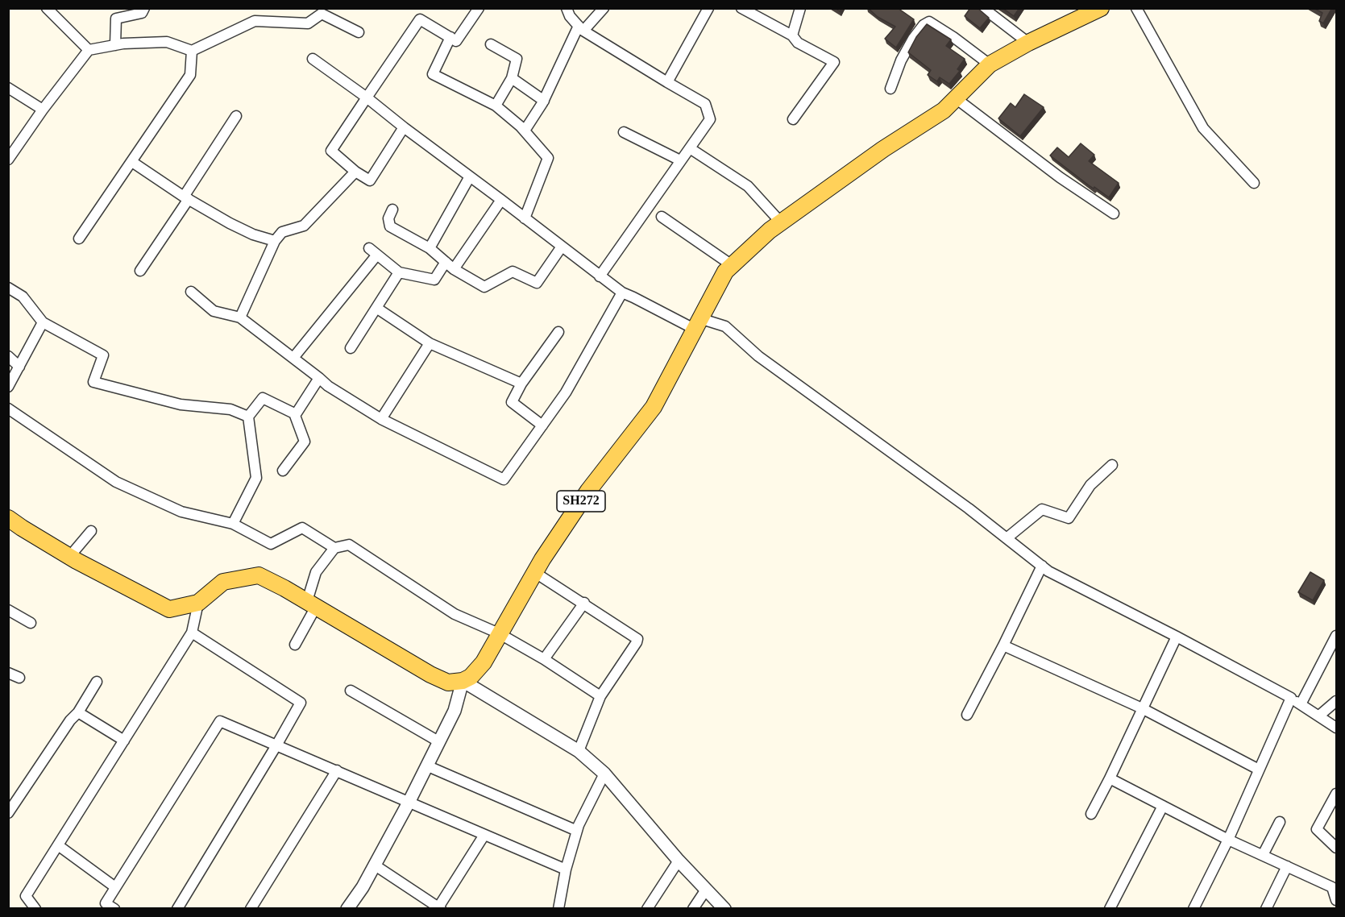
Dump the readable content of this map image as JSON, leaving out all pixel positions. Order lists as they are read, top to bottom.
{
  "streets": {
    "main road": ["SH272"]
  }
}
